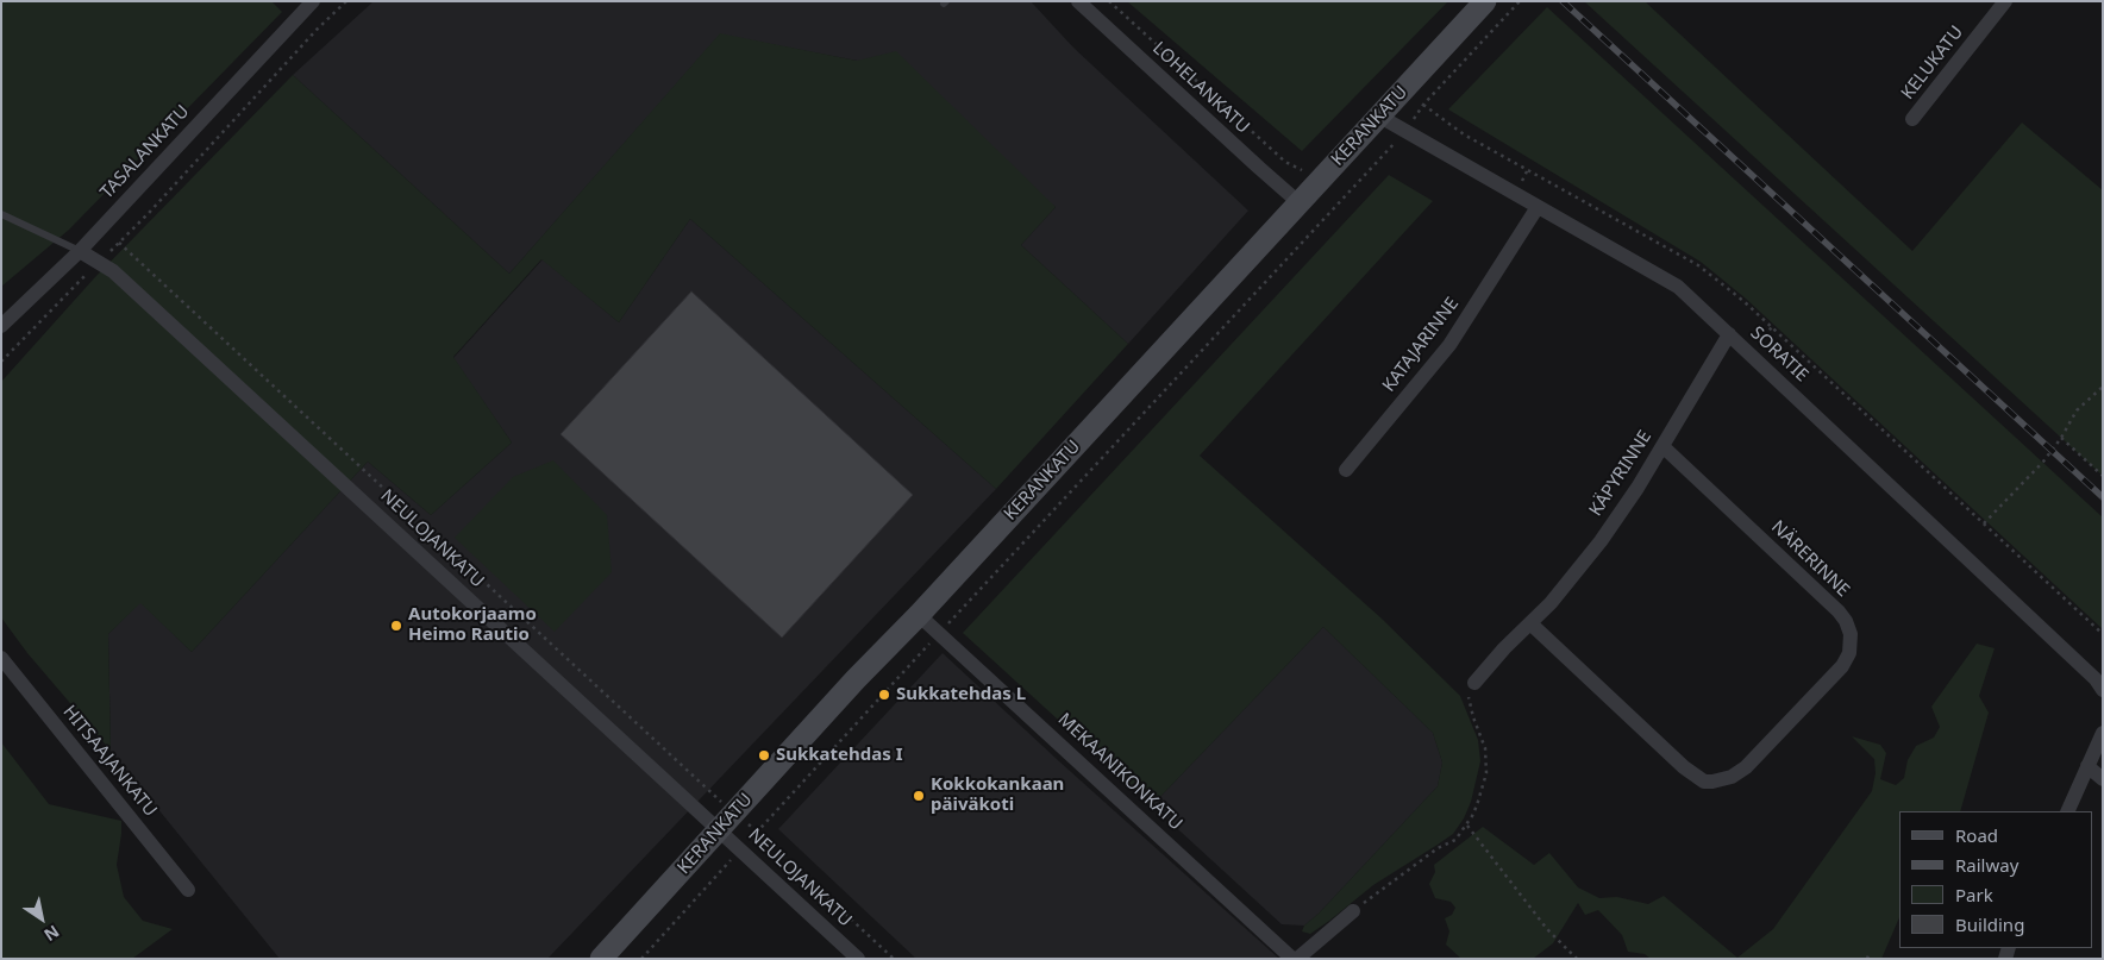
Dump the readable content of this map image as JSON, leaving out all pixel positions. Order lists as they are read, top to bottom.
{
  "streets": {
    "street": [
      "KELUKATU",
      "LOHELANKATU",
      "KERANKATU",
      "TASALANKATU",
      "KATAJARINNE",
      "SORATIE",
      "KÄPYRINNE",
      "NEULOJANKATU",
      "NÄRERINNE",
      "HITSAAJANKATU",
      "MEKAANIKONKATU"
    ]
  },
  "crossings": [
    ["LOHELANKATU", "KERANKATU"],
    ["KERANKATU", "SORATIE"],
    ["KERANKATU", "NEULOJANKATU"],
    ["KERANKATU", "MEKAANIKONKATU"],
    ["TASALANKATU", "NEULOJANKATU"],
    ["KATAJARINNE", "SORATIE"],
    ["SORATIE", "KÄPYRINNE"],
    ["KÄPYRINNE", "NÄRERINNE"]
  ],
  "places": [
    "Autokorjaamo Heimo Rautio",
    "Sukkatehdas L",
    "Sukkatehdas I",
    "Kokkokankaan päiväkoti"
  ],
  "legend": [
    "Road",
    "Railway",
    "Park",
    "Building"
  ],
  "north": "bottom right"
}
